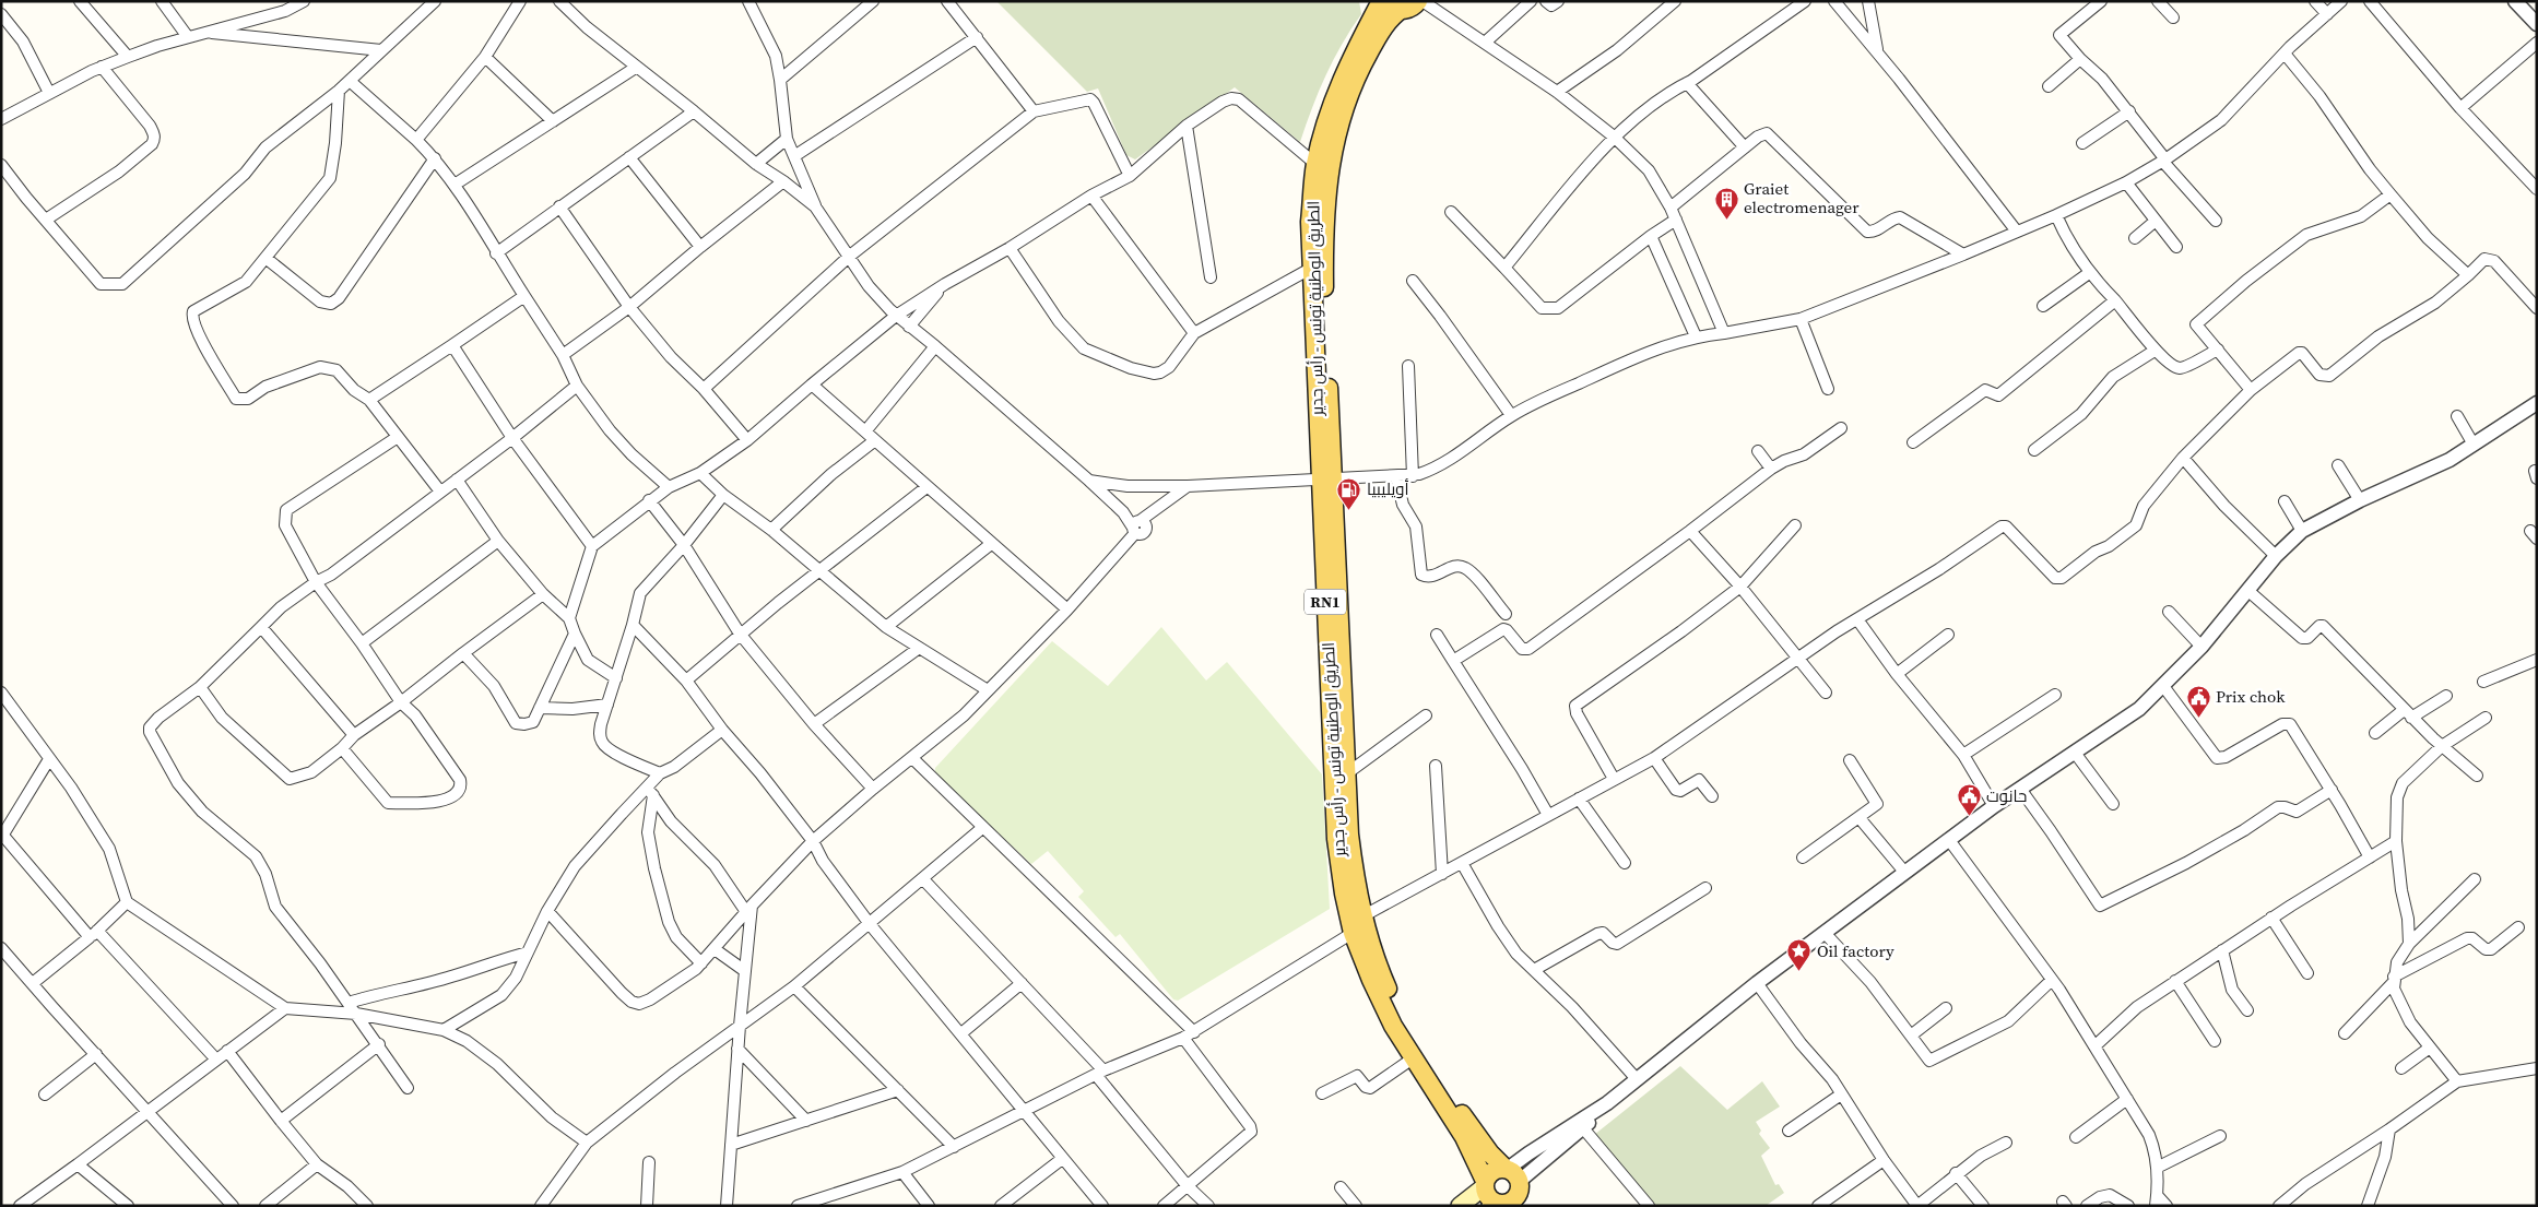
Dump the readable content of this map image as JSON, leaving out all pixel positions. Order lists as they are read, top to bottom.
{
  "streets": {
    "main road": ["الطريق الوطنية تونس - رأس جدير", "RN1"]
  },
  "crossings": [
    ["الطريق الوطنية تونس - رأس جدير", "RN1"]
  ],
  "places": {
    "building": ["Graiet electromenager"],
    "fuel station": ["أويليبيا"],
    "public building": ["Prix chok", "حانوت"],
    "place": ["Oil factory"]
  }
}
